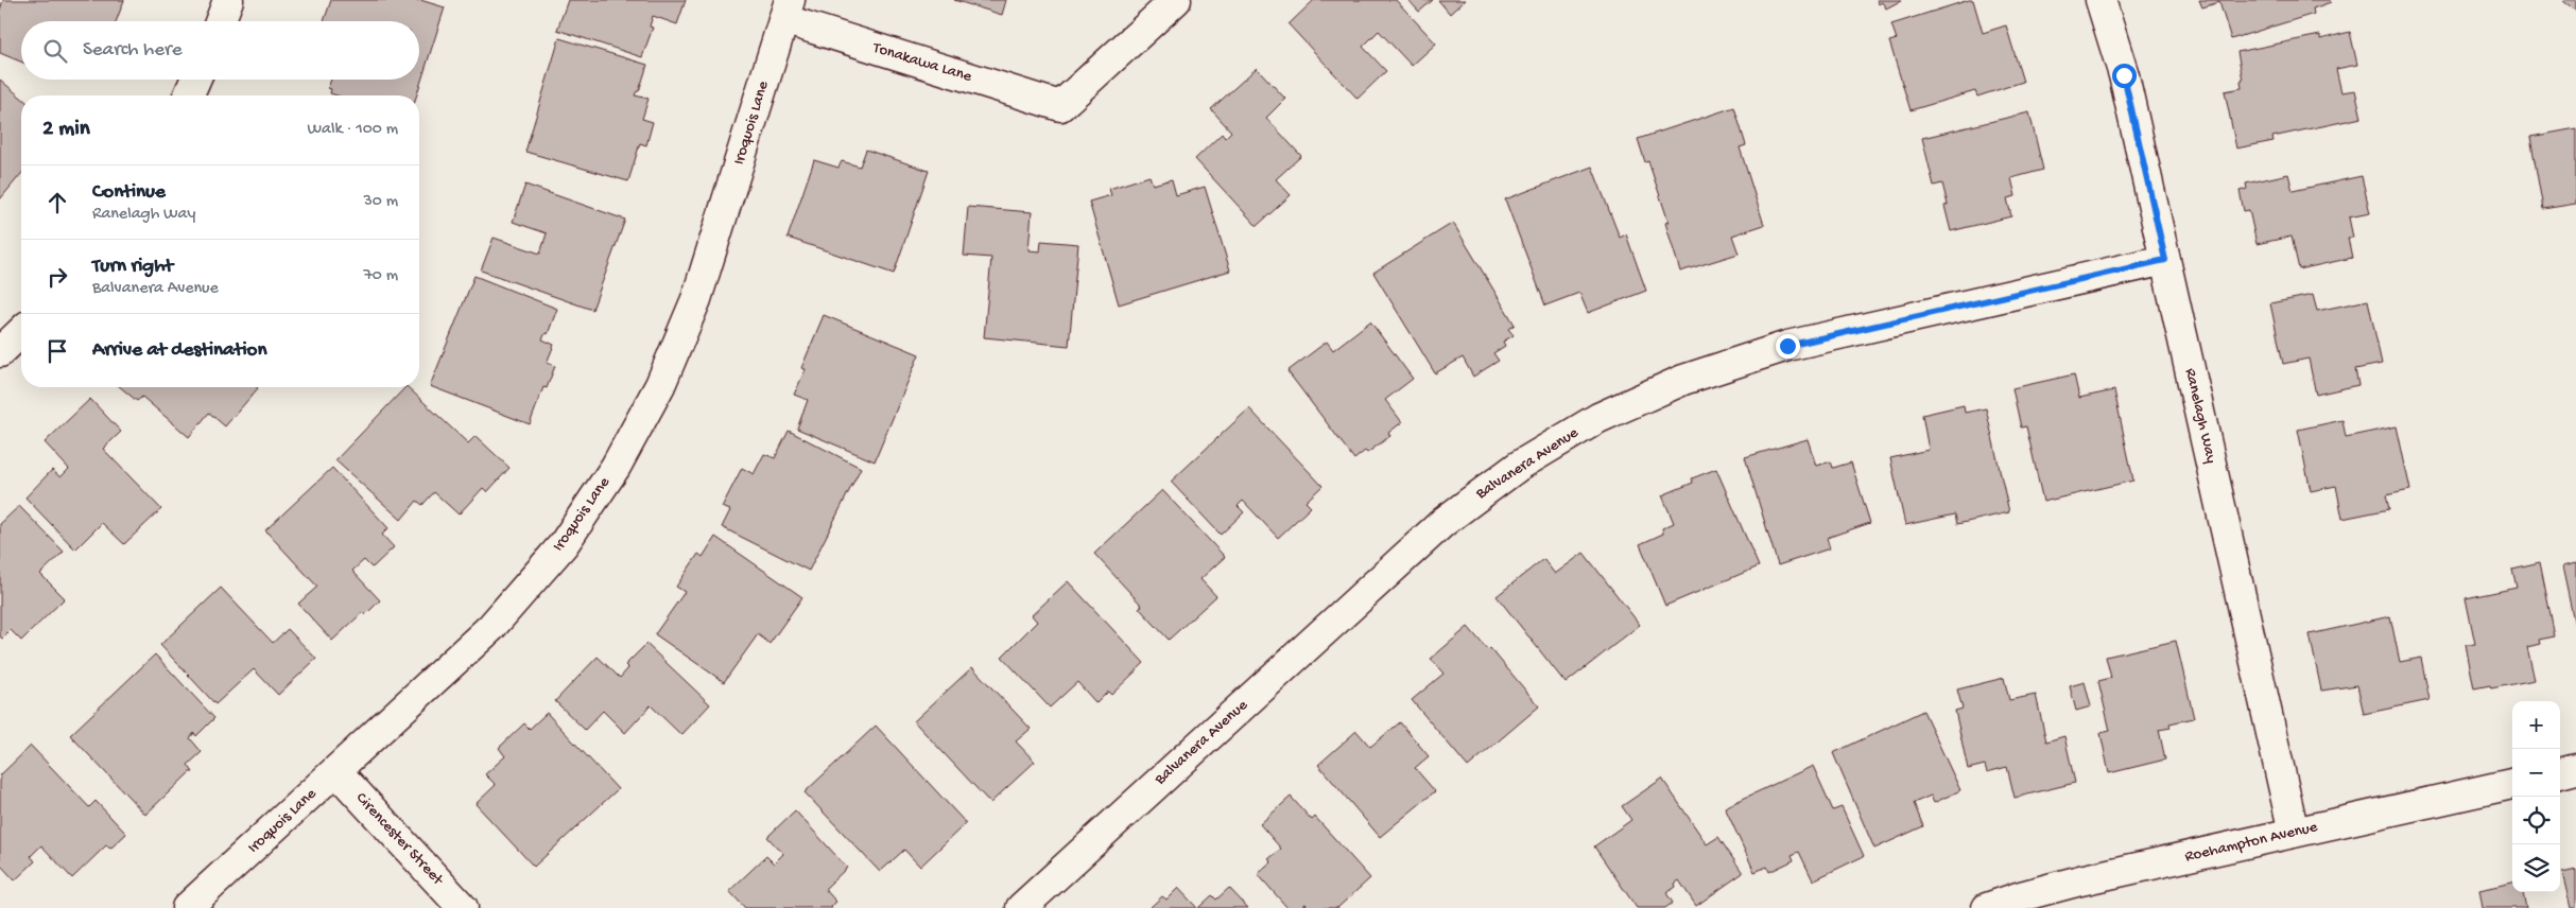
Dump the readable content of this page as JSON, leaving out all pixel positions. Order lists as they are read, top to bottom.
{
  "streets": {
    "street": [
      "Tonakawa Lane",
      "Iroquois Lane",
      "Ranelagh Way",
      "Balvanera Avenue",
      "Cirencester Street",
      "Roehampton Avenue"
    ]
  },
  "crossings": [
    ["Tonakawa Lane", "Iroquois Lane"],
    ["Iroquois Lane", "Cirencester Street"],
    ["Ranelagh Way", "Balvanera Avenue"],
    ["Ranelagh Way", "Roehampton Avenue"]
  ],
  "page": {
    "search": "Search here",
    "heading": ["2 min", "Walk · 100 m"],
    "list": [
      ["Continue", "Ranelagh Way", "30 m"],
      ["Turn right", "Balvanera Avenue", "70 m"],
      "Arrive at destination"
    ],
    "map_buttons": ["+", "−"]
  }
}
